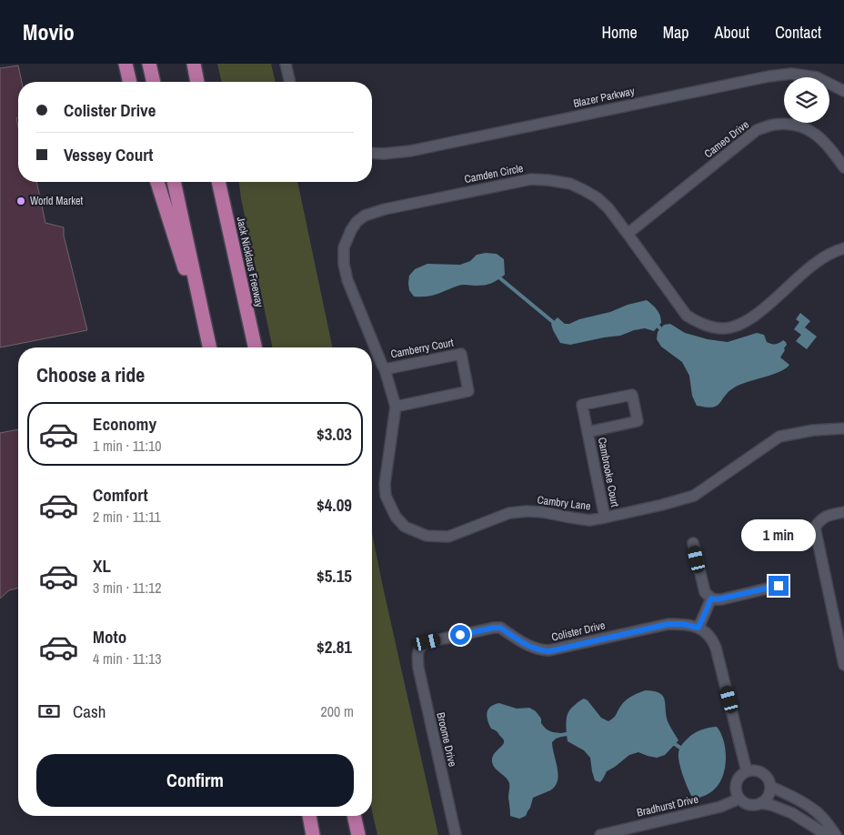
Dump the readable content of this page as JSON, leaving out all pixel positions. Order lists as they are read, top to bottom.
{
  "streets": {
    "highway": ["Jack Nicklaus Freeway"],
    "street": [
      "Blazer Parkway",
      "Cameo Drive",
      "Camden Circle",
      "Camberry Court",
      "Cambrooke Court",
      "Cambry Lane",
      "Colister Drive",
      "Broome Drive",
      "Bradhurst Drive"
    ]
  },
  "crossings": [
    ["Cameo Drive", "Camden Circle"],
    ["Camden Circle", "Camberry Court"],
    ["Camden Circle", "Cambry Lane"],
    ["Camberry Court", "Cambry Lane"],
    ["Cambrooke Court", "Cambry Lane"],
    ["Colister Drive", "Broome Drive"]
  ],
  "places": ["World Market"],
  "page": {
    "header": "Movio",
    "nav": [
      "Home",
      "Map",
      "About",
      "Contact"
    ],
    "banner": ["Colister Drive", "Vessey Court"],
    "heading": "Choose a ride",
    "list": [
      {
        "name": "Economy",
        "note": "1 min · 11:10",
        "value": "$3.03"
      },
      {
        "name": "Comfort",
        "note": "2 min · 11:11",
        "value": "$4.09"
      },
      {
        "name": "XL",
        "note": "3 min · 11:12",
        "value": "$5.15"
      },
      {
        "name": "Moto",
        "note": "4 min · 11:13",
        "value": "$2.81"
      }
    ],
    "bubble": "1 min",
    "pay": ["Cash", "200 m"],
    "buttons": "Confirm"
  }
}
